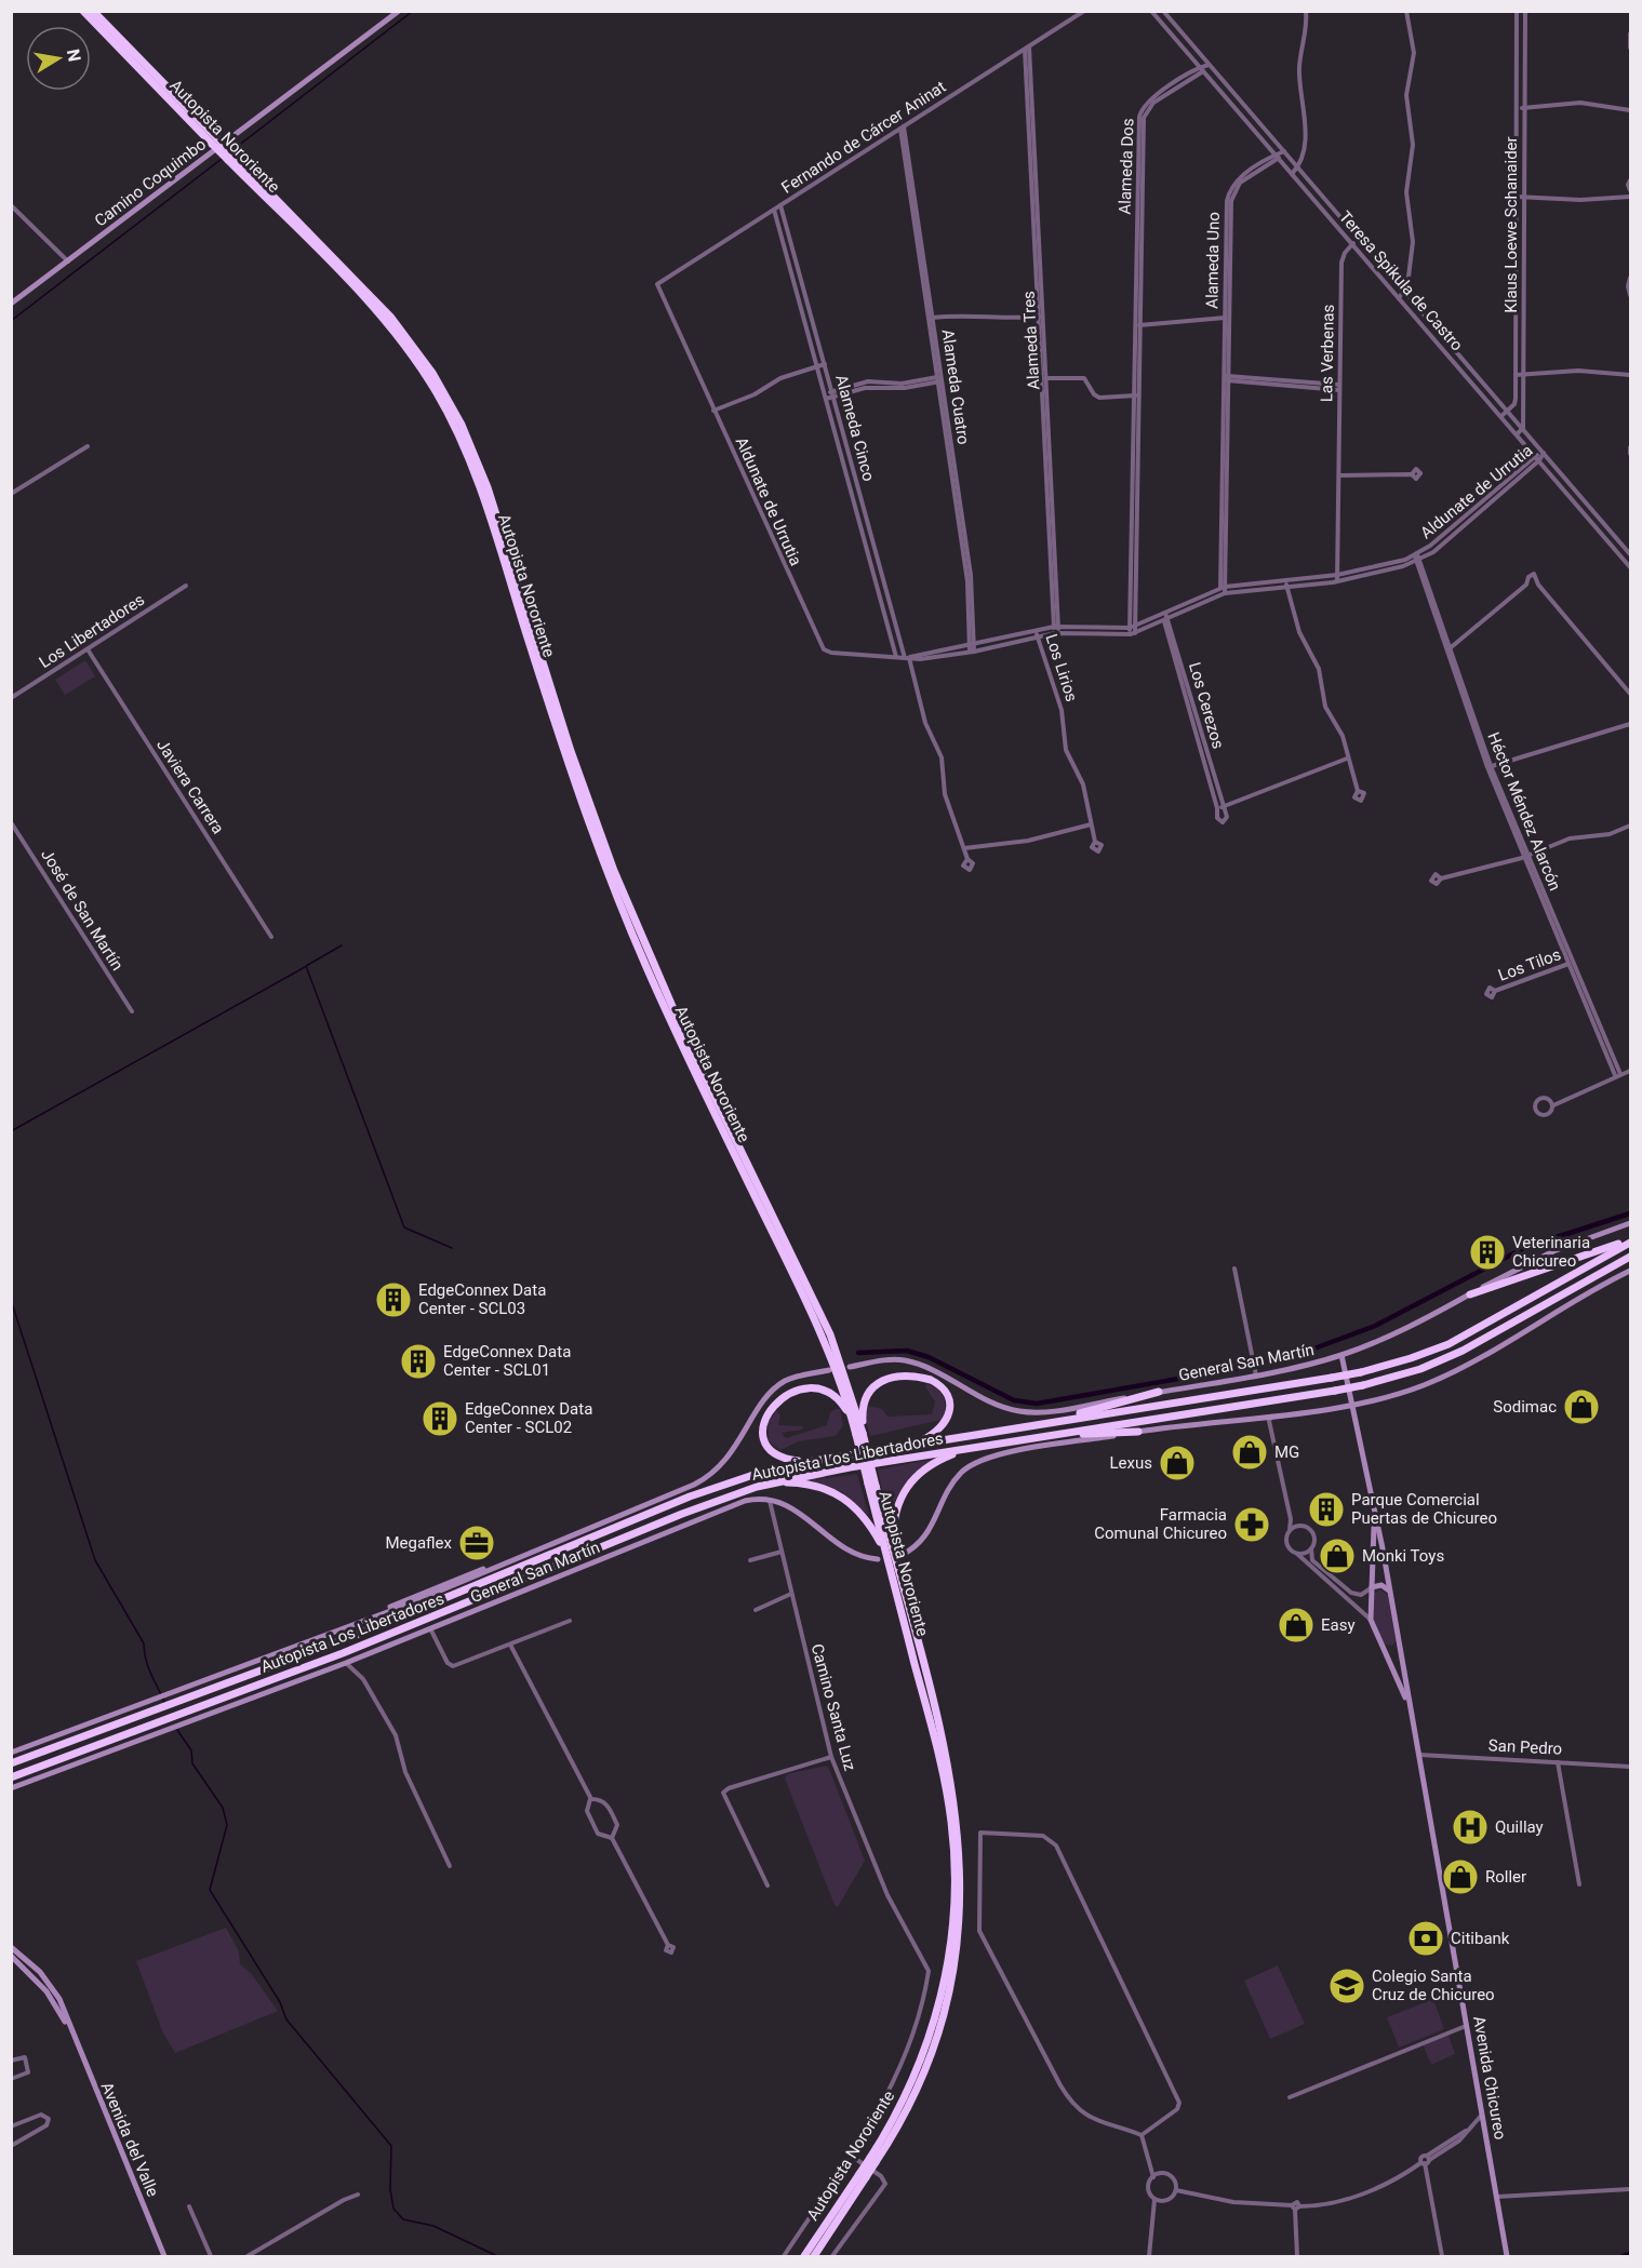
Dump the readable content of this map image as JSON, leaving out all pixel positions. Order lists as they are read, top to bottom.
{
  "streets": {
    "highway": ["Autopista Nororiente", "Autopista Los Libertadores"],
    "street": [
      "Fernando de Cárcer Aninat",
      "Alameda Dos",
      "Camino Coquimbo",
      "Klaus Loewe Schanaider",
      "Alameda Uno",
      "Teresa Spikula de Castro",
      "Alameda Tres",
      "Las Verbenas",
      "Alameda Cuatro",
      "Alameda Cinco",
      "Aldunate de Urrutia",
      "Los Libertadores",
      "Los Lirios",
      "Los Cerezos",
      "Javiera Carrera",
      "Héctor Méndez Alarcón",
      "José de San Martín",
      "Los Tilos",
      "General San Martín",
      "Camino Santa Luz",
      "San Pedro",
      "Avenida Chicureo",
      "Avenida del Valle"
    ]
  },
  "crossings": [
    ["Fernando de Cárcer Aninat", "Alameda Tres"],
    ["Fernando de Cárcer Aninat", "Alameda Cuatro"],
    ["Fernando de Cárcer Aninat", "Alameda Cinco"],
    ["Fernando de Cárcer Aninat", "Aldunate de Urrutia"],
    ["Alameda Dos", "Teresa Spikula de Castro"],
    ["Alameda Dos", "Aldunate de Urrutia"],
    ["Klaus Loewe Schanaider", "Teresa Spikula de Castro"],
    ["Alameda Uno", "Teresa Spikula de Castro"],
    ["Alameda Uno", "Aldunate de Urrutia"],
    ["Teresa Spikula de Castro", "Las Verbenas"],
    ["Teresa Spikula de Castro", "Aldunate de Urrutia"],
    ["Alameda Tres", "Aldunate de Urrutia"],
    ["Las Verbenas", "Aldunate de Urrutia"],
    ["Alameda Cuatro", "Aldunate de Urrutia"],
    ["Alameda Cinco", "Aldunate de Urrutia"],
    ["Aldunate de Urrutia", "Los Lirios"],
    ["Aldunate de Urrutia", "Los Cerezos"],
    ["Aldunate de Urrutia", "Héctor Méndez Alarcón"],
    ["Los Libertadores", "Javiera Carrera"],
    ["Héctor Méndez Alarcón", "Los Tilos"],
    ["General San Martín", "Camino Santa Luz"],
    ["General San Martín", "Avenida Chicureo"],
    ["San Pedro", "Avenida Chicureo"]
  ],
  "places": {
    "building": [
      "Veterinaria Chicureo",
      "EdgeConnex Data Center - SCL03",
      "EdgeConnex Data Center - SCL01",
      "EdgeConnex Data Center - SCL02",
      "Parque Comercial Puertas de Chicureo"
    ],
    "shop": [
      "Sodimac",
      "MG",
      "Lexus",
      "Monki Toys",
      "Easy",
      "Roller"
    ],
    "pharmacy": ["Farmacia Comunal Chicureo"],
    "office": ["Megaflex"],
    "hospital": ["Quillay"],
    "bank": ["Citibank"],
    "school or university": ["Colegio Santa Cruz de Chicureo"]
  },
  "north": "right"
}
